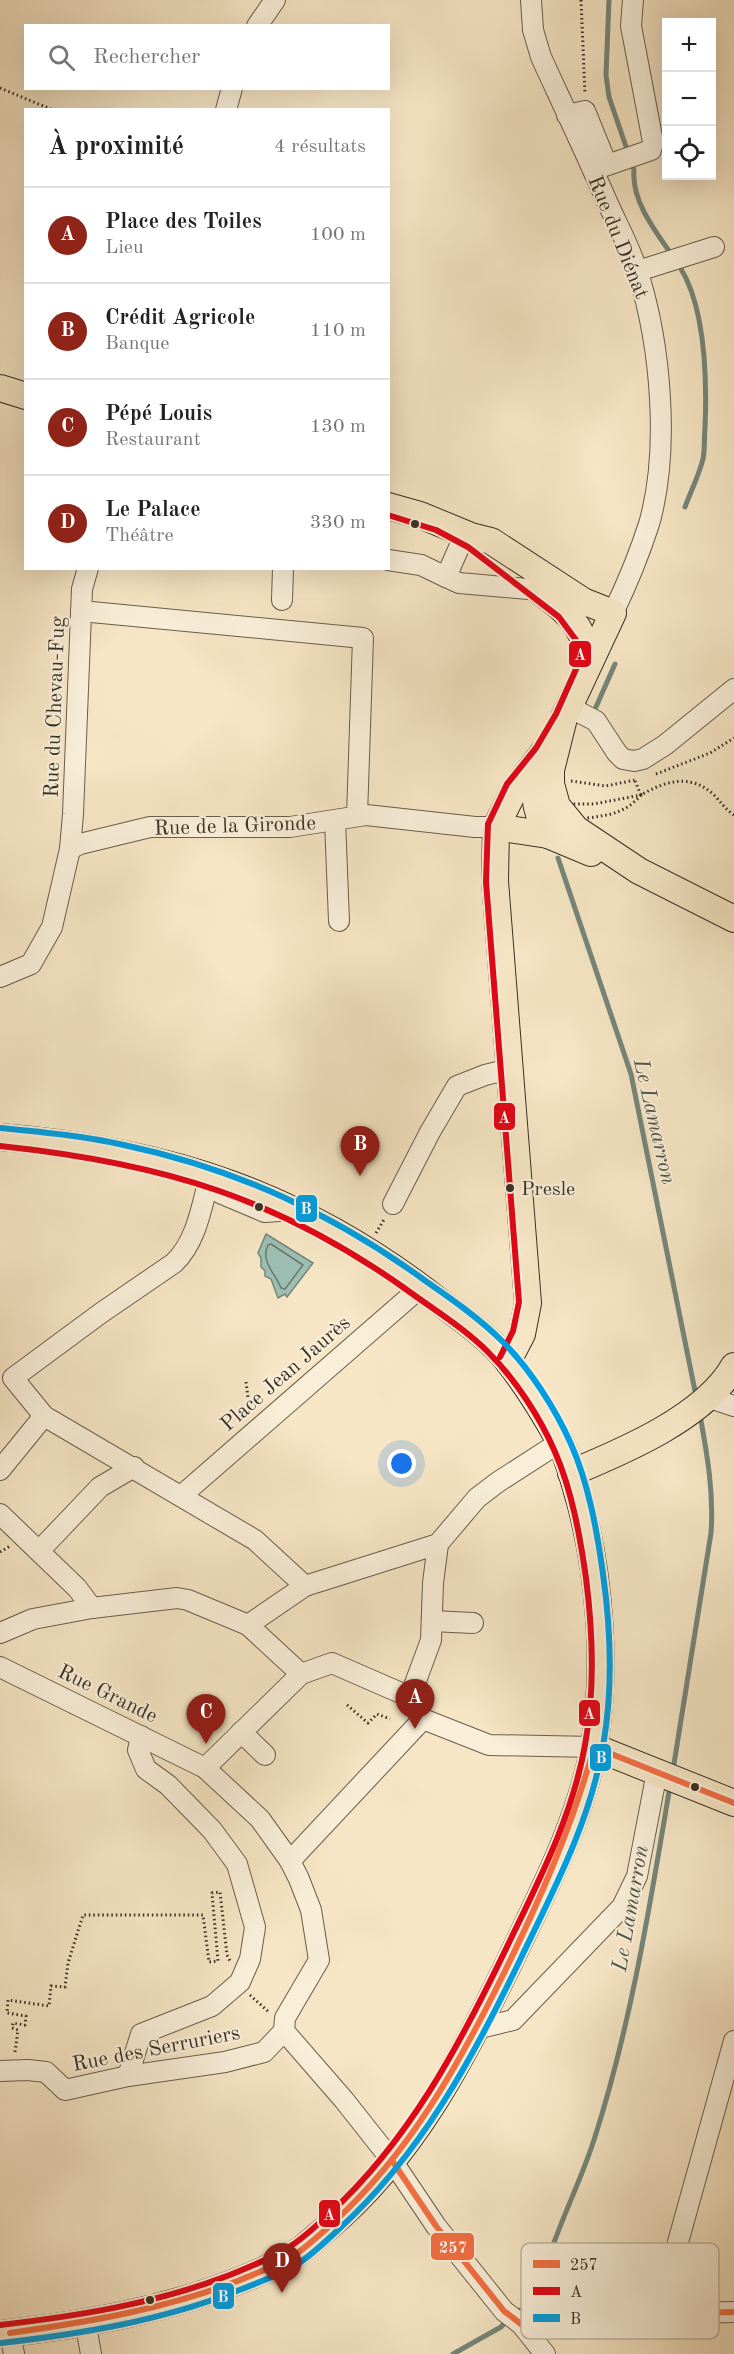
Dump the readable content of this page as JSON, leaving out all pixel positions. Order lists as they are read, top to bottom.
{
  "streets": {
    "main road": ["Rue du Diénat", "Rue de la Gironde"],
    "street": [
      "Rue du Chevau-Fug",
      "Place Jean Jaurès",
      "Rue Grande",
      "Rue des Serruriers"
    ]
  },
  "crossings": [
    ["Rue du Diénat", "Rue de la Gironde"],
    ["Rue du Chevau-Fug", "Rue de la Gironde"],
    ["Rue Grande", "Rue des Serruriers"]
  ],
  "water": ["Le Lamarron"],
  "places": ["Presle"],
  "lines": ["transit line A", "transit line B", "transit line 257"],
  "legend": ["257", "A", "B"],
  "page": {
    "map_buttons": ["+", "−"],
    "search": "Rechercher",
    "heading": ["À proximité", "4 résultats"],
    "list": [
      {
        "mark": "A",
        "name": "Place des Toiles",
        "note": "Lieu",
        "value": "100 m"
      },
      {
        "mark": "B",
        "name": "Crédit Agricole",
        "note": "Banque",
        "value": "110 m"
      },
      {
        "mark": "C",
        "name": "Pépé Louis",
        "note": "Restaurant",
        "value": "130 m"
      },
      {
        "mark": "D",
        "name": "Le Palace",
        "note": "Théâtre",
        "value": "330 m"
      }
    ],
    "pins": [
      "B",
      "A",
      "C",
      "D"
    ]
  }
}
